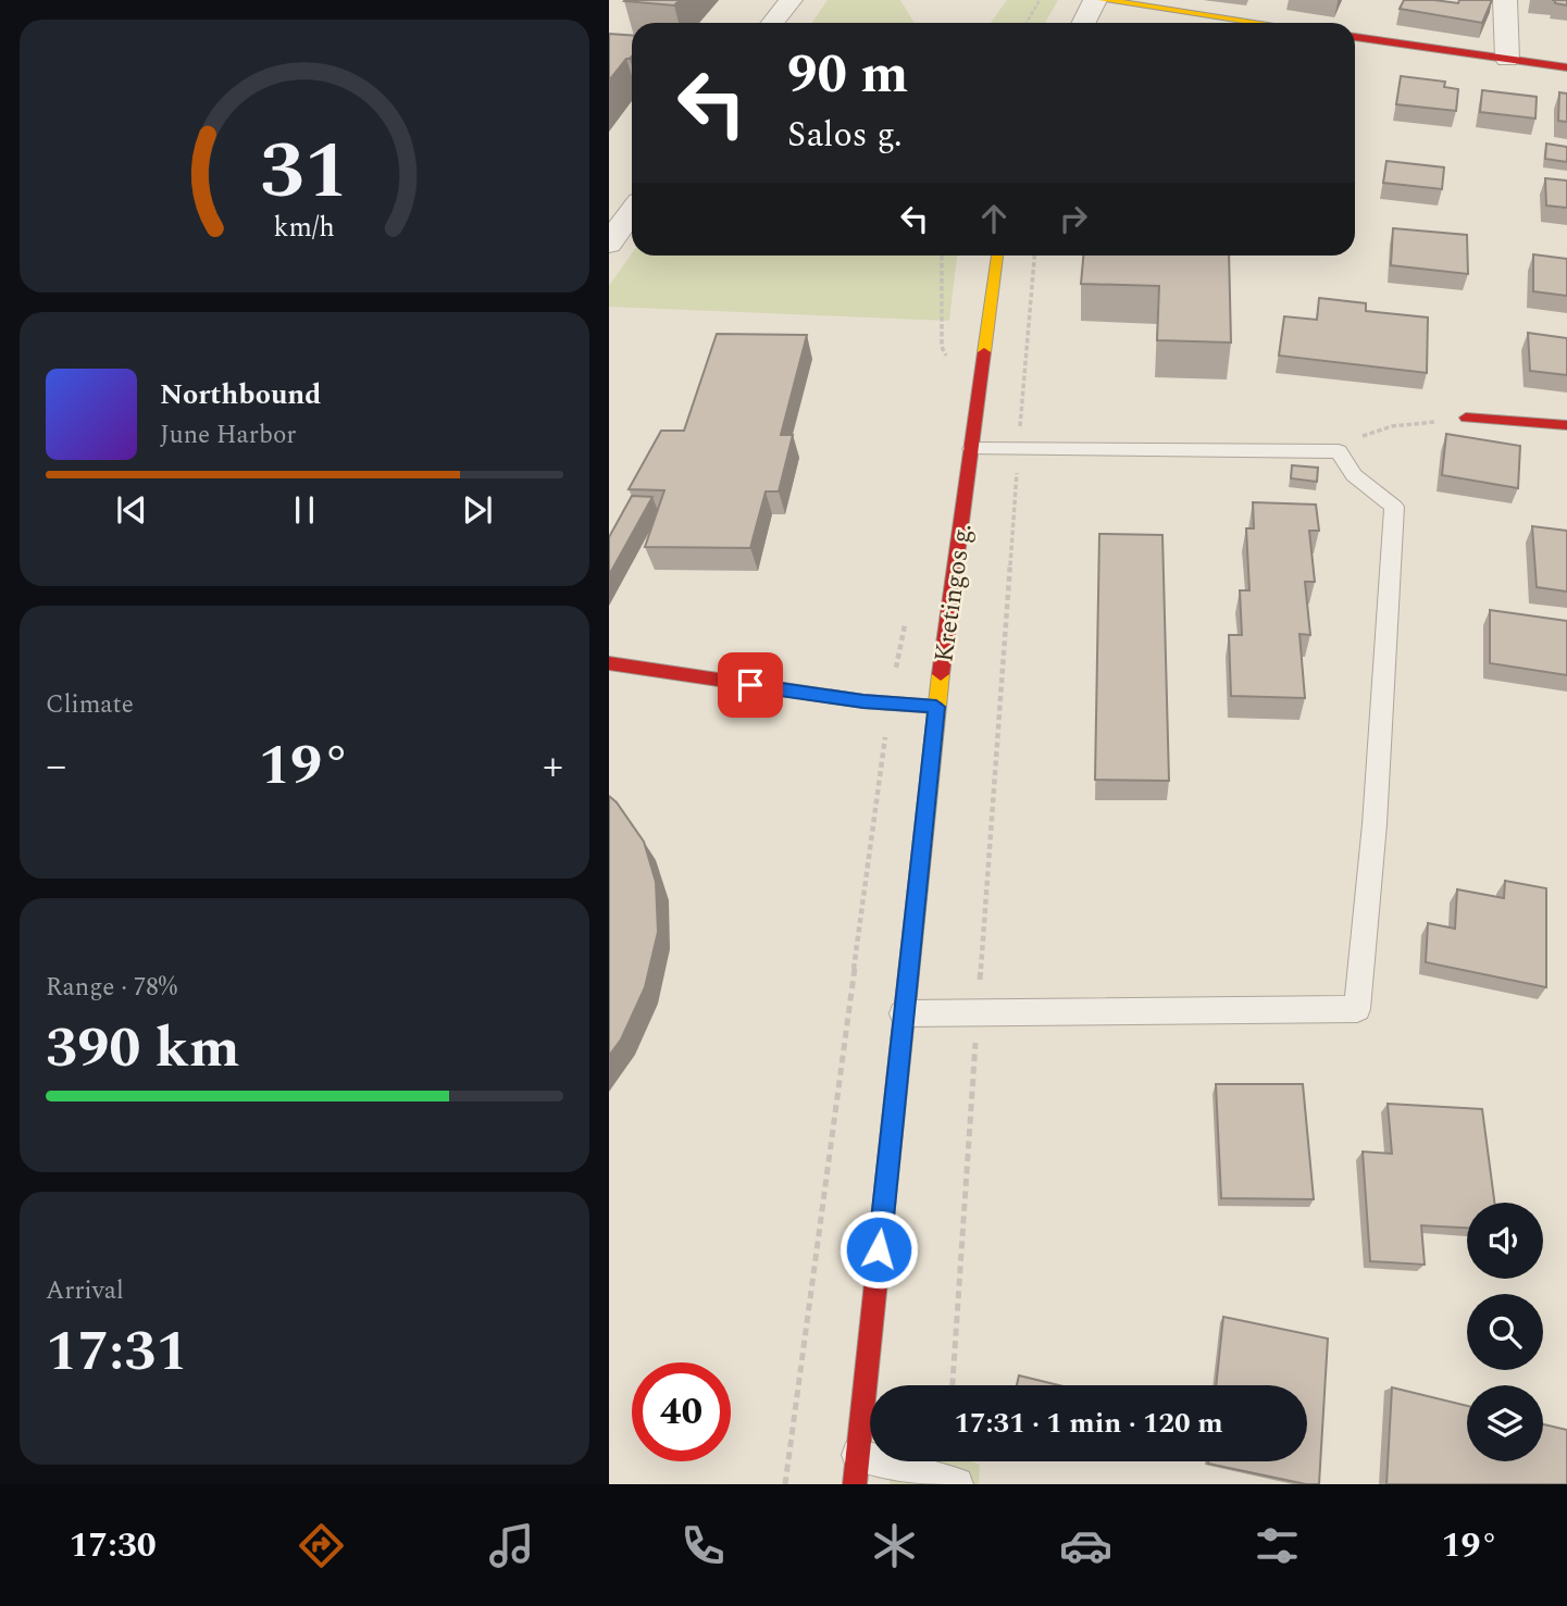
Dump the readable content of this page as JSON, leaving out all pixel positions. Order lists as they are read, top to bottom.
{
  "streets": {
    "street": ["Kretingos g."]
  },
  "page": {
    "turn": ["90 m", "Salos g."],
    "song": ["Northbound", "June Harbor"],
    "tile": [
      "Climate",
      ["Range · 78%", "390 km"],
      ["Arrival", "17:31"]
    ],
    "heat": ["−", "19°", "+"],
    "limit": "40",
    "trip": "17:31 · 1 min · 120 m",
    "tabs": ["17:30", "19°"],
    "gauge": ["31", "km/h"]
  }
}
